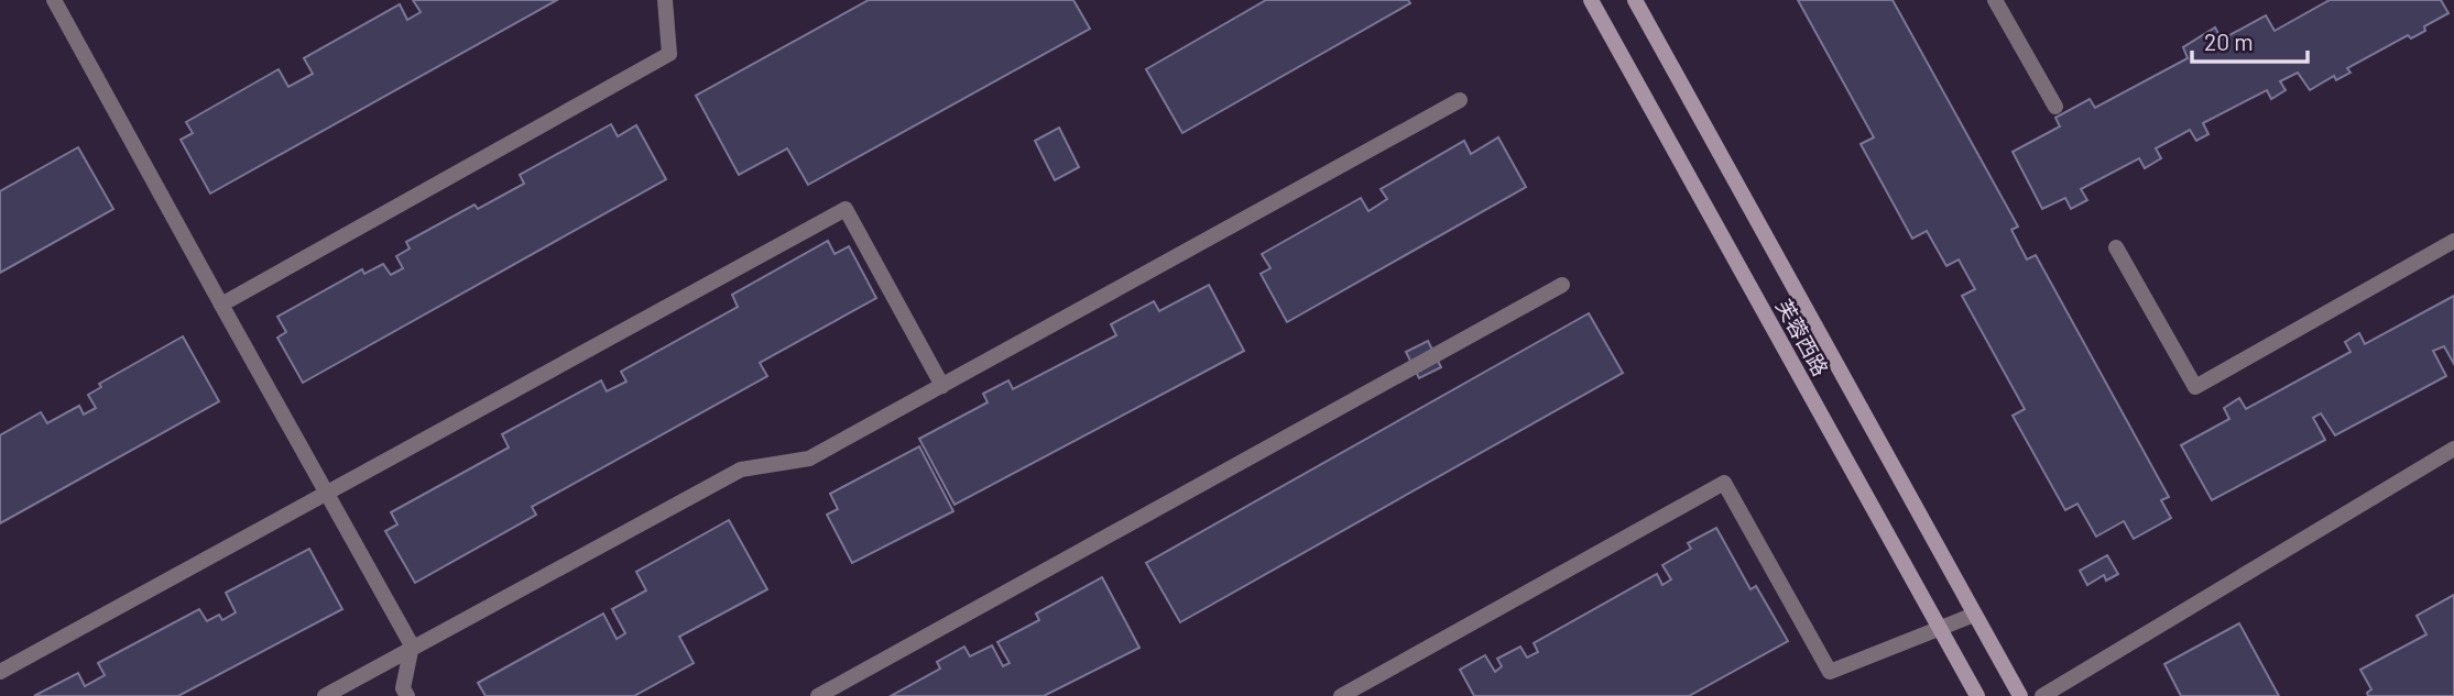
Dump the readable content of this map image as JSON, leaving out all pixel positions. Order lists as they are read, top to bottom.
{
  "streets": {
    "main road": ["芙蓉西路"]
  },
  "scale_bar": "20 m"
}
